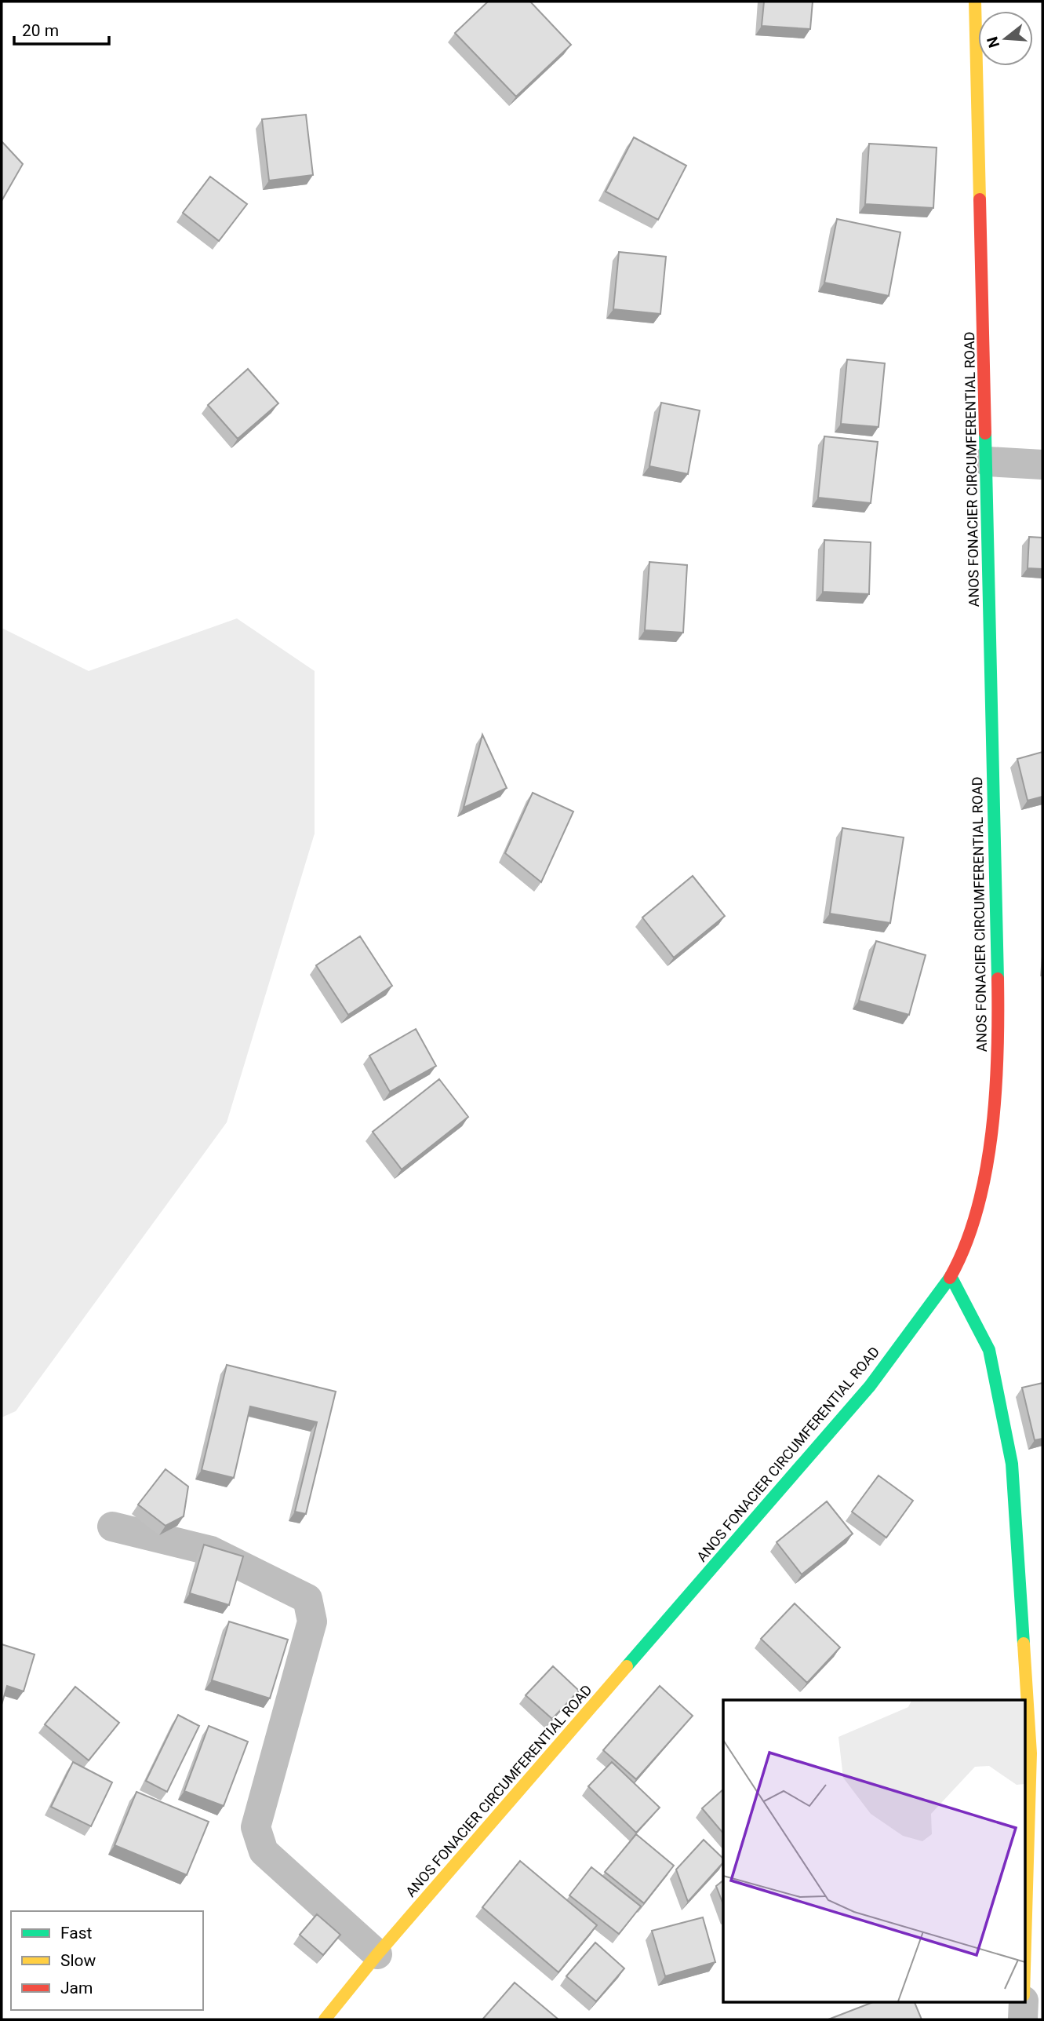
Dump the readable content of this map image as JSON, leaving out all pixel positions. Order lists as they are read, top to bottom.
{
  "streets": {
    "main road": ["ANOS FONACIER CIRCUMFERENTIAL ROAD"]
  },
  "legend": ["Fast", "Slow", "Jam"],
  "scale_bar": "20 m",
  "north": "left"
}
